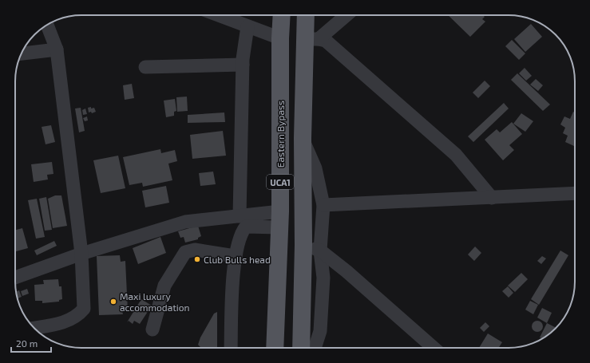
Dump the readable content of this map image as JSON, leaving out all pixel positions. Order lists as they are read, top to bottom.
{
  "streets": {
    "main road": ["Eastern Bypass", "UCA1"]
  },
  "places": ["Club Bulls head", "Maxi luxury accommodation"],
  "scale_bar": "20 m"
}
